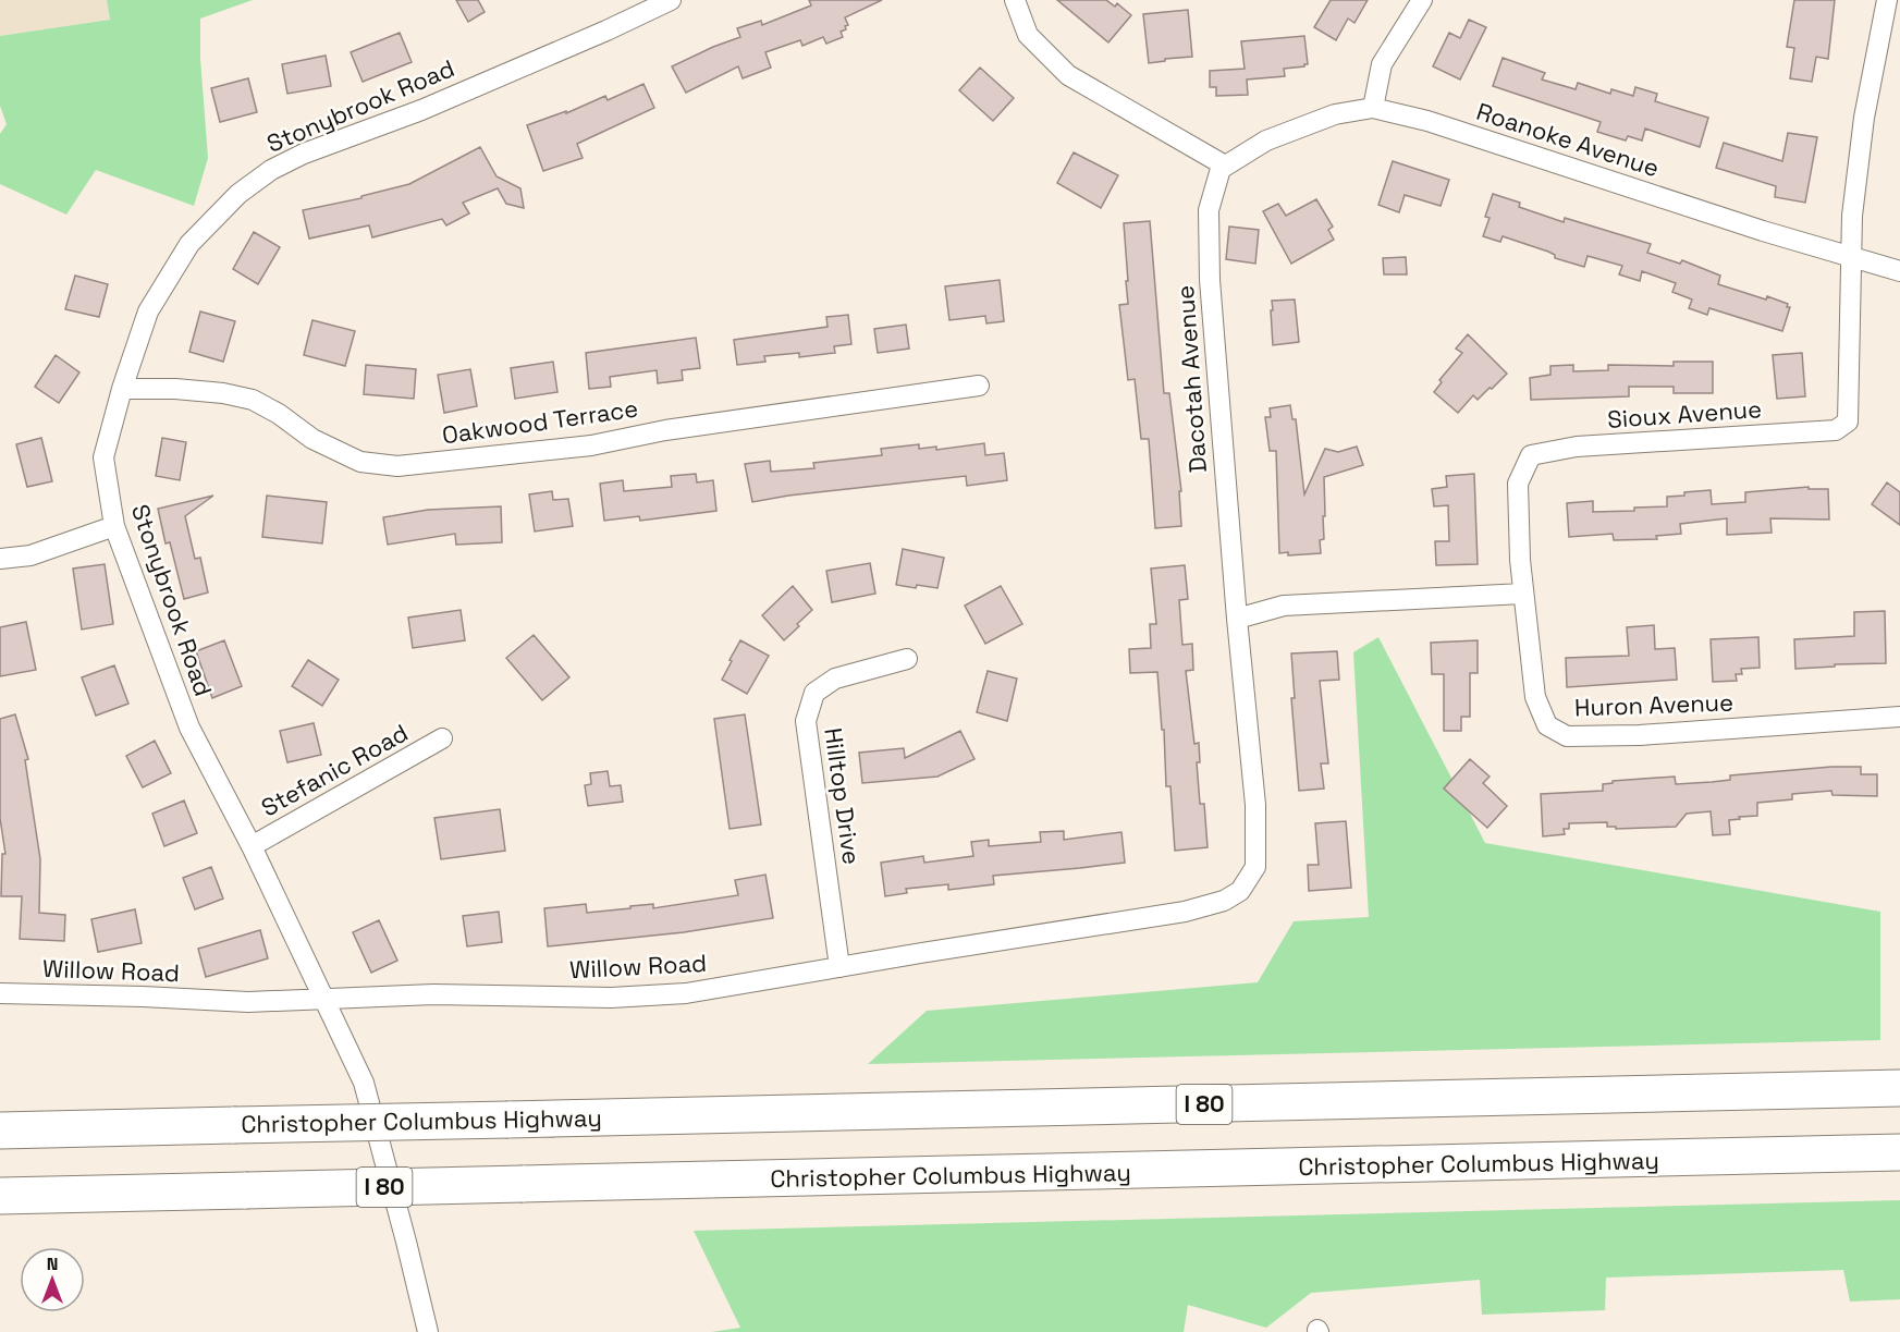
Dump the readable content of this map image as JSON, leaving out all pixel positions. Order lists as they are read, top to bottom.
{
  "streets": {
    "highway": ["I 80", "Christopher Columbus Highway"],
    "street": [
      "Stonybrook Road",
      "Roanoke Avenue",
      "Dacotah Avenue",
      "Sioux Avenue",
      "Oakwood Terrace",
      "Huron Avenue",
      "Stefanic Road",
      "Hilltop Drive",
      "Willow Road"
    ]
  },
  "crossings": [
    ["Stonybrook Road", "Oakwood Terrace"],
    ["Stonybrook Road", "Stefanic Road"],
    ["Stonybrook Road", "Willow Road"],
    ["Roanoke Avenue", "Dacotah Avenue"],
    ["Roanoke Avenue", "Sioux Avenue"],
    ["Dacotah Avenue", "Willow Road"],
    ["Sioux Avenue", "Huron Avenue"],
    ["Hilltop Drive", "Willow Road"]
  ],
  "north": "top"
}
